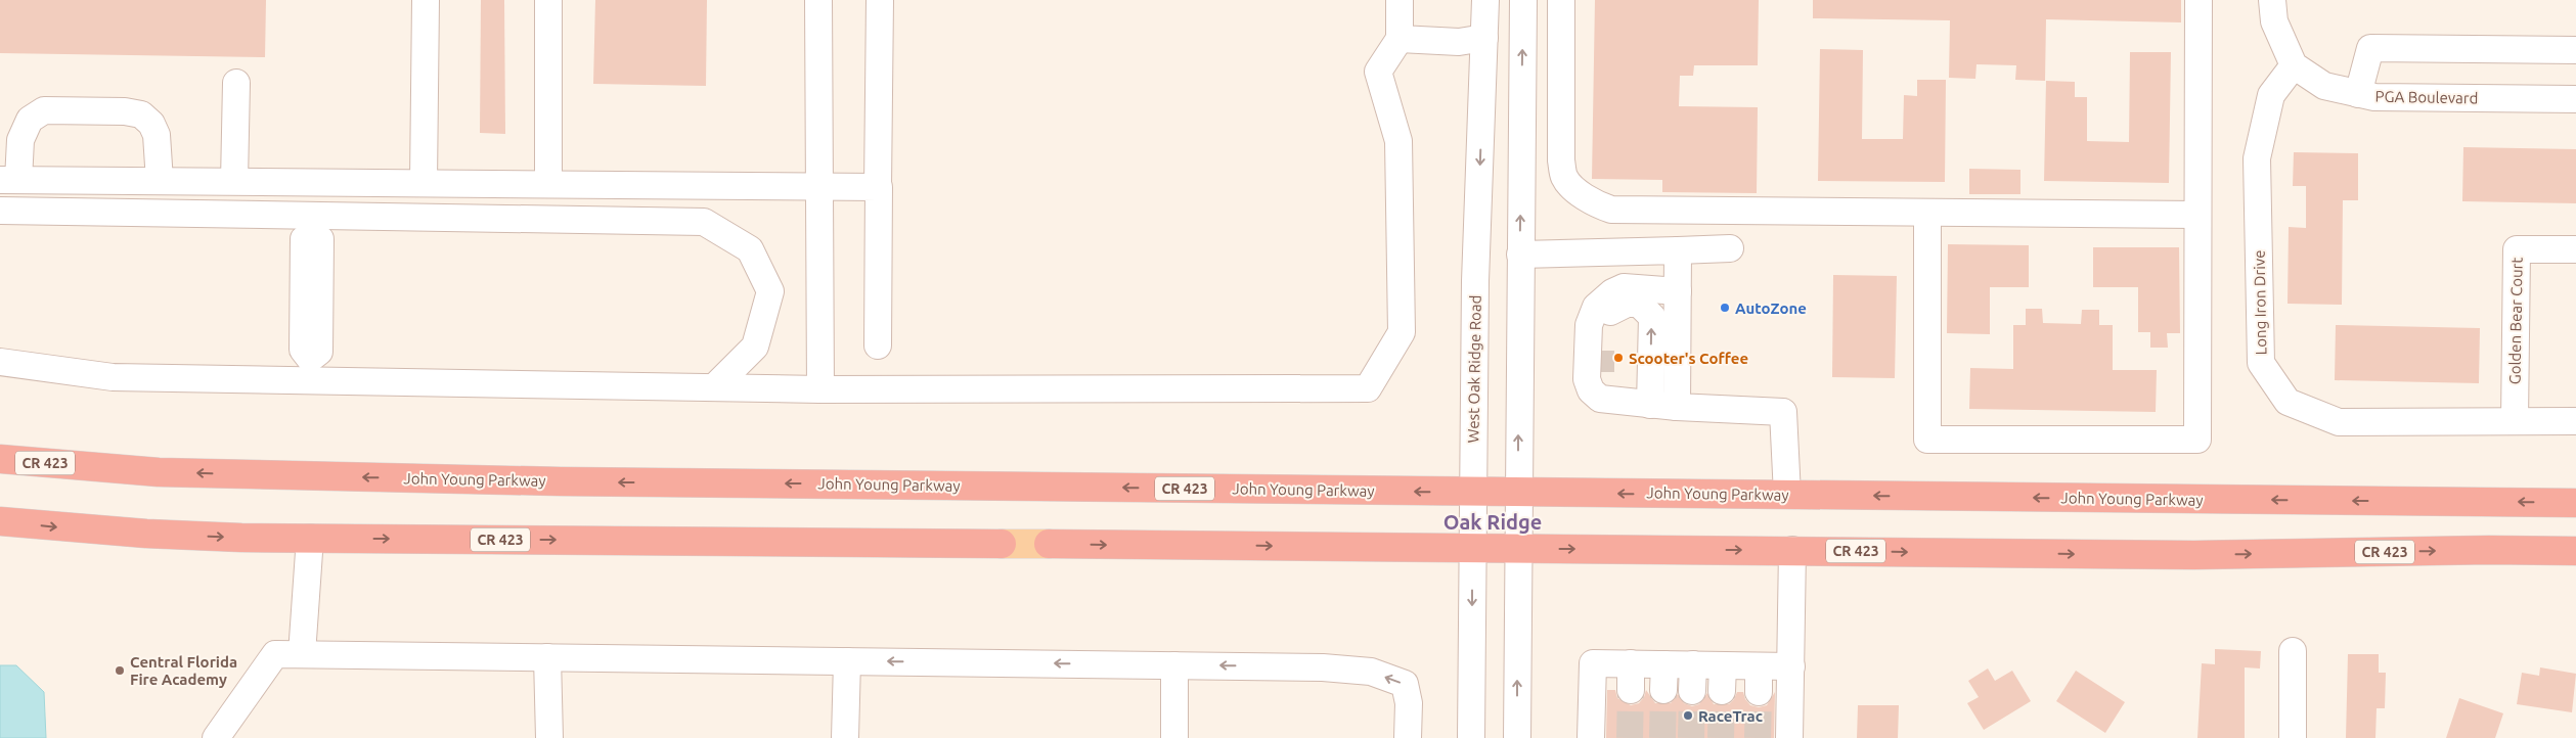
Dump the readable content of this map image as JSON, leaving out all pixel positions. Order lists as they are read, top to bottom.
{
  "streets": {
    "highway": ["CR 423", "John Young Parkway"],
    "street": [
      "PGA Boulevard",
      "Long Iron Drive",
      "Golden Bear Court",
      "West Oak Ridge Road"
    ]
  },
  "crossings": [
    ["PGA Boulevard", "Long Iron Drive"],
    ["Long Iron Drive", "Golden Bear Court"],
    ["West Oak Ridge Road", "CR 423"],
    ["West Oak Ridge Road", "John Young Parkway"]
  ],
  "districts": ["Oak Ridge"],
  "places": [
    "AutoZone",
    "Scooter's Coffee",
    "Central Florida Fire Academy",
    "RaceTrac"
  ]
}
